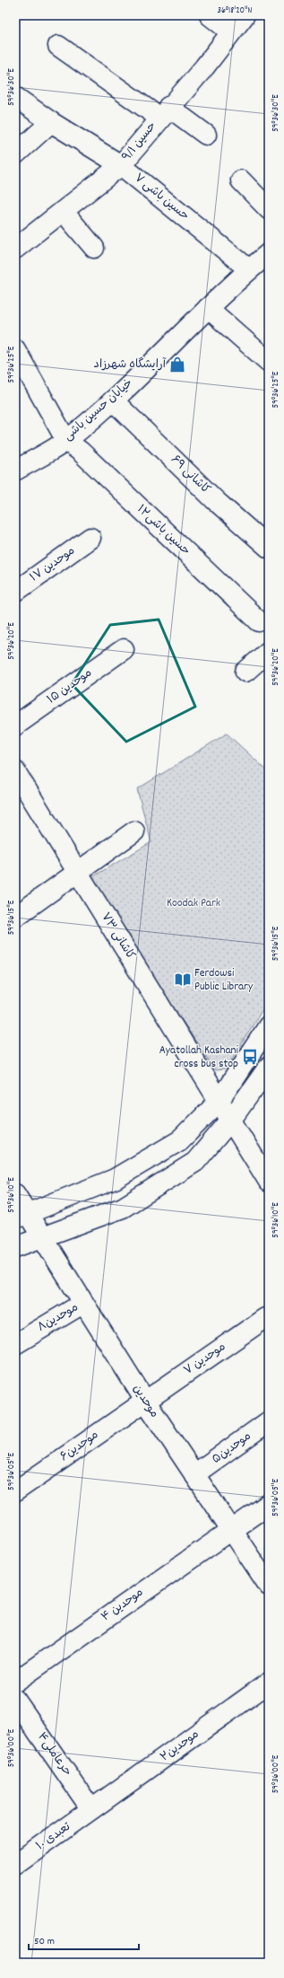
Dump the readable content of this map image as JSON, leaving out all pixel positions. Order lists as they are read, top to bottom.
{
  "streets": {
    "street": [
      "حسین ۹/۱",
      "حسین باشی ۷",
      "خیابان حسین باشی",
      "کاشانی ۶۹",
      "حسین باشی۱۲",
      "موحدین ۱۷",
      "موحدین ۱۵",
      "کاشانی ۷۳",
      "موحدین۸",
      "موحدین ۷",
      "موحدین",
      "موحدین۶",
      "موحدین۵",
      "موحدین ۴",
      "موحدین۲",
      "حرعاملی۴",
      "تعبدی ۱۰"
    ]
  },
  "crossings": [
    ["حسین ۹/۱", "حسین باشی ۷"],
    ["حسین باشی ۷", "خیابان حسین باشی"],
    ["خیابان حسین باشی", "کاشانی ۶۹"],
    ["خیابان حسین باشی", "حسین باشی۱۲"],
    ["موحدین۸", "موحدین"],
    ["موحدین ۷", "موحدین"],
    ["موحدین ۷", "موحدین۶"],
    ["موحدین", "موحدین۶"],
    ["موحدین", "موحدین۵"],
    ["موحدین", "موحدین ۴"],
    ["موحدین۲", "حرعاملی۴"],
    ["موحدین۲", "تعبدی ۱۰"],
    ["حرعاملی۴", "تعبدی ۱۰"]
  ],
  "parks": ["Koodak Park"],
  "places": {
    "shop": ["آرایشگاه شهرزاد"],
    "library": ["Ferdowsi Public Library"],
    "bus stop": ["Ayatollah Kashani cross bus stop"]
  },
  "scale_bar": "50 m",
  "coordinates": [
    "36°18'20\"N",
    "59°36'30\"E",
    "59°36'25\"E",
    "59°36'20\"E",
    "59°36'15\"E",
    "59°36'10\"E",
    "59°36'05\"E",
    "59°36'00\"E"
  ]
}
